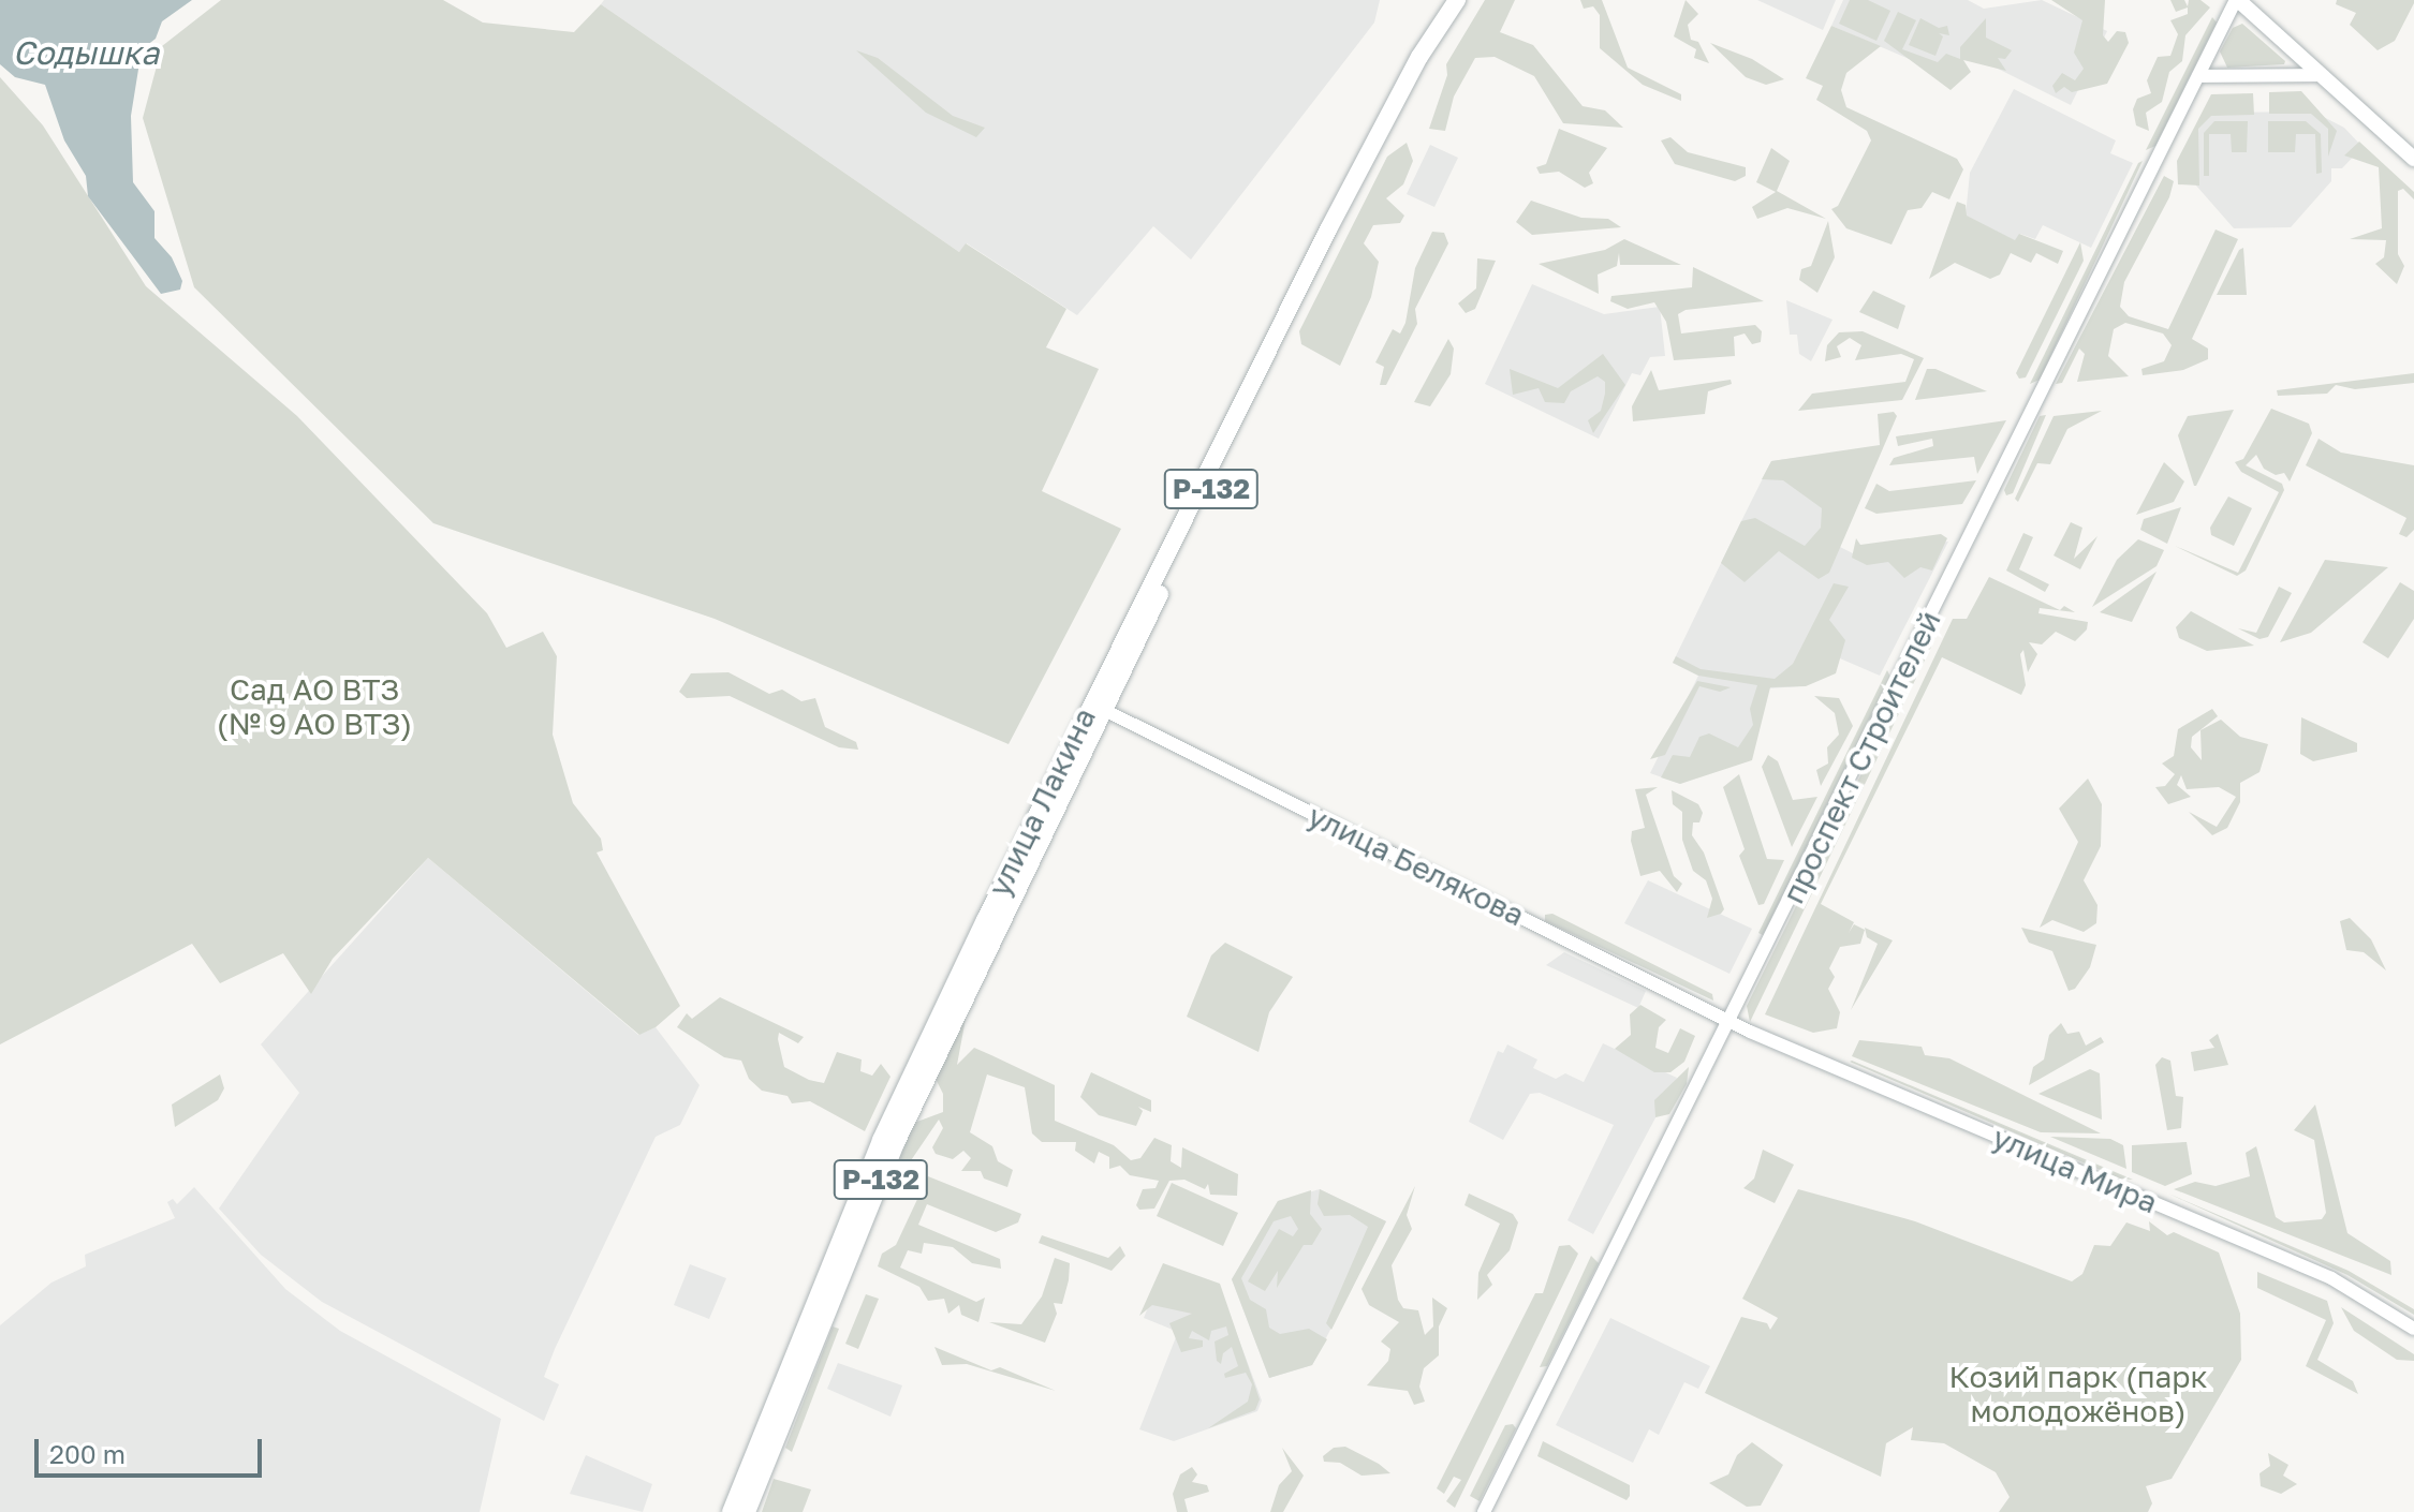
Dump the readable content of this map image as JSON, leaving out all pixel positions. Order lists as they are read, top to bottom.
{
  "streets": {
    "highway": ["Р-132", "улица Лакина"],
    "main road": ["проспект Строителей", "улица Белякова", "улица Мира"]
  },
  "crossings": [
    ["проспект Строителей", "улица Белякова"],
    ["проспект Строителей", "улица Мира"],
    ["улица Лакина", "улица Белякова"],
    ["улица Белякова", "улица Мира"]
  ],
  "water": ["Содышка"],
  "parks": ["Сад АО ВТЗ (№ 9 АО ВТЗ)", "Козий парк (парк молодожёнов)"],
  "scale_bar": "200 m"
}
